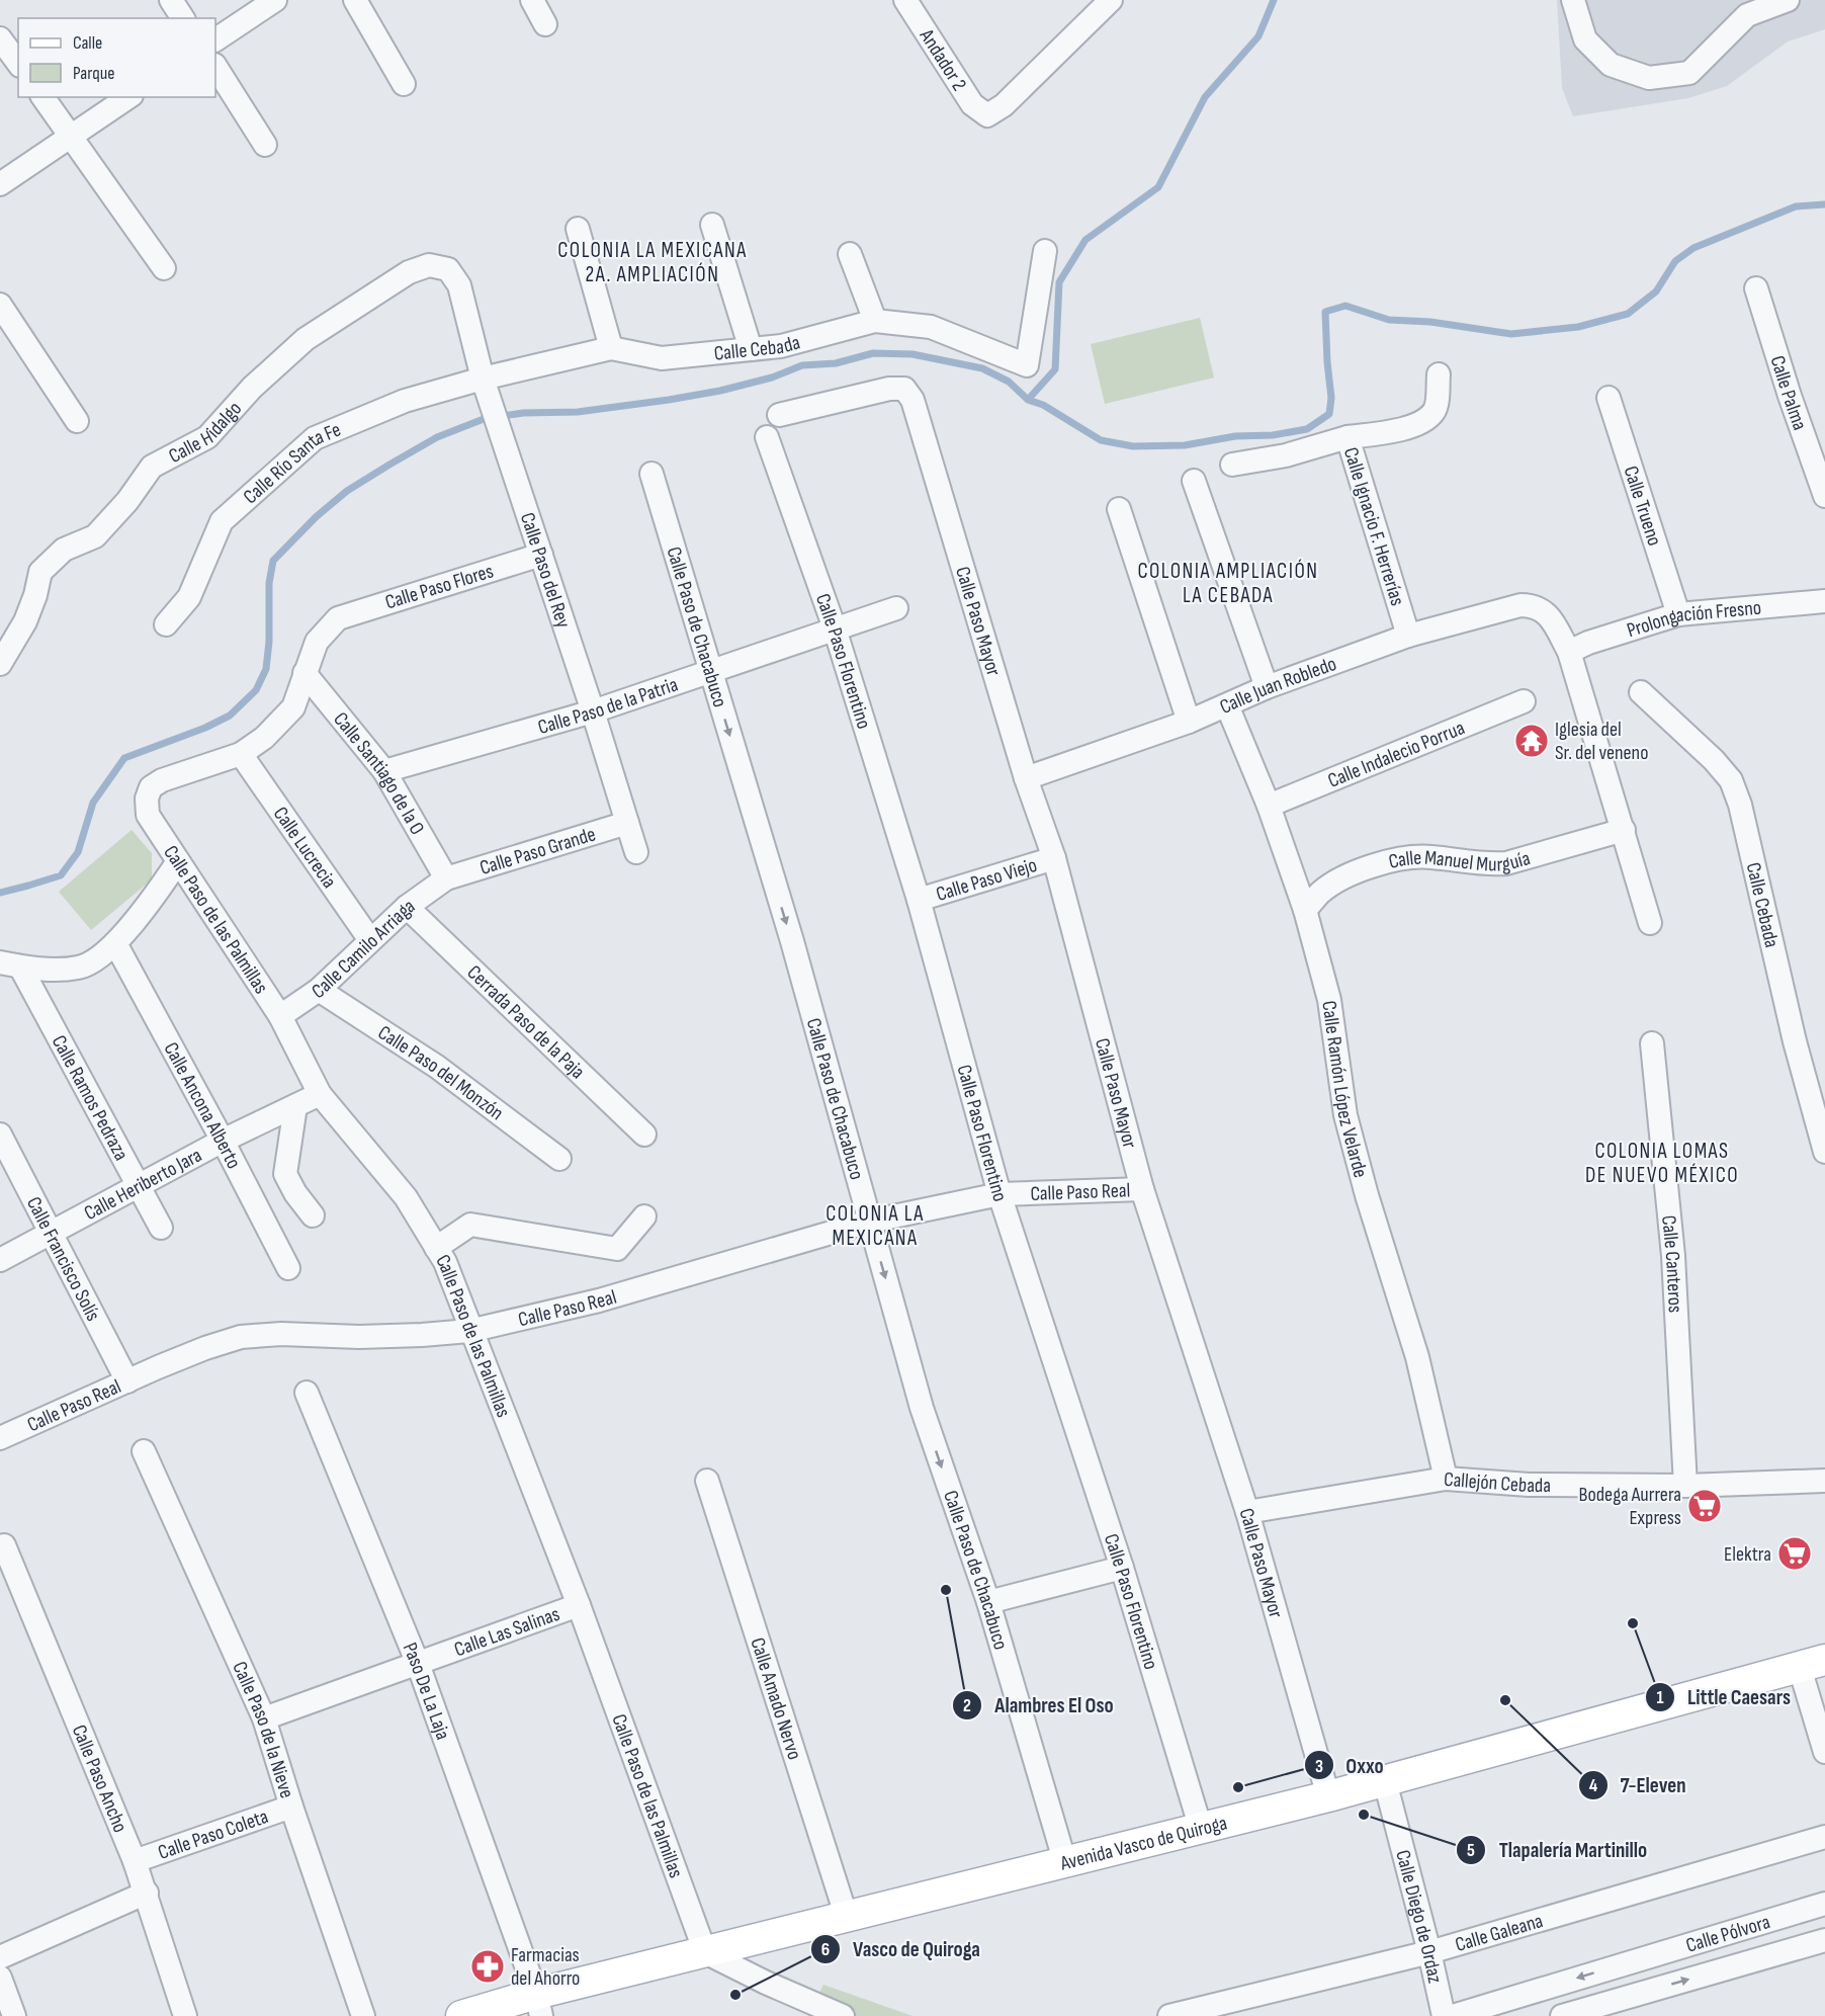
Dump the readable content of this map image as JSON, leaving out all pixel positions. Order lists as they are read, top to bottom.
{
  "streets": {
    "main road": ["Avenida Vasco de Quiroga"],
    "street": [
      "Andador 2",
      "Calle Cebada",
      "Calle Palma",
      "Calle Hidalgo",
      "Calle Río Santa Fe",
      "Calle Trueno",
      "Calle Ignacio F. Herrerías",
      "Calle Paso del Rey",
      "Calle Paso Flores",
      "Prolongación Fresno",
      "Calle Paso Mayor",
      "Calle Paso de Chacabuco",
      "Calle Paso Florentino",
      "Calle Juan Robledo",
      "Calle Paso de la Patria",
      "Calle Indalecio Porrua",
      "Calle Santiago de la O",
      "Calle Lucrecia",
      "Calle Paso Grande",
      "Calle Manuel Murguía",
      "Calle Paso Viejo",
      "Calle Paso de las Palmillas",
      "Calle Camilo Arriaga",
      "Cerrada Paso de la Paja",
      "Calle Paso del Monzón",
      "Calle Ramón López Velarde",
      "Calle Ramos Pedraza",
      "Calle Ancona Alberto",
      "Calle Heriberto Jara",
      "Calle Paso Real",
      "Calle Francisco Solís",
      "Calle Canteros",
      "Callejón Cebada",
      "Calle Las Salinas",
      "Paso De La Laja",
      "Calle Amado Nervo",
      "Calle Paso de la Nieve",
      "Calle Paso Ancho",
      "Calle Paso Coleta",
      "Calle Diego de Ordaz",
      "Calle Galeana",
      "Calle Pólvora"
    ]
  },
  "crossings": [
    ["Calle Cebada", "Calle Río Santa Fe"],
    ["Calle Cebada", "Calle Paso del Rey"],
    ["Calle Hidalgo", "Calle Paso del Rey"],
    ["Calle Río Santa Fe", "Calle Paso del Rey"],
    ["Calle Trueno", "Prolongación Fresno"],
    ["Calle Ignacio F. Herrerías", "Calle Juan Robledo"],
    ["Calle Paso del Rey", "Calle Paso Flores"],
    ["Calle Paso del Rey", "Calle Paso de la Patria"],
    ["Calle Paso del Rey", "Calle Paso Grande"],
    ["Calle Paso Flores", "Calle Santiago de la O"],
    ["Prolongación Fresno", "Calle Juan Robledo"],
    ["Calle Paso Mayor", "Calle Juan Robledo"],
    ["Calle Paso Mayor", "Calle Paso Viejo"],
    ["Calle Paso Mayor", "Calle Paso Real"],
    ["Calle Paso Mayor", "Callejón Cebada"],
    ["Calle Paso Mayor", "Avenida Vasco de Quiroga"],
    ["Calle Paso de Chacabuco", "Calle Paso de la Patria"],
    ["Calle Paso de Chacabuco", "Calle Paso Real"],
    ["Calle Paso de Chacabuco", "Avenida Vasco de Quiroga"],
    ["Calle Paso Florentino", "Calle Paso de la Patria"],
    ["Calle Paso Florentino", "Calle Paso Viejo"],
    ["Calle Paso Florentino", "Calle Paso Real"],
    ["Calle Paso Florentino", "Avenida Vasco de Quiroga"],
    ["Calle Juan Robledo", "Calle Ramón López Velarde"],
    ["Calle Paso de la Patria", "Calle Santiago de la O"],
    ["Calle Indalecio Porrua", "Calle Ramón López Velarde"],
    ["Calle Santiago de la O", "Calle Paso Grande"],
    ["Calle Santiago de la O", "Calle Camilo Arriaga"],
    ["Calle Lucrecia", "Calle Paso de las Palmillas"],
    ["Calle Lucrecia", "Calle Camilo Arriaga"],
    ["Calle Paso Grande", "Calle Camilo Arriaga"],
    ["Calle Manuel Murguía", "Calle Ramón López Velarde"],
    ["Calle Paso de las Palmillas", "Calle Camilo Arriaga"],
    ["Calle Paso de las Palmillas", "Calle Heriberto Jara"],
    ["Calle Paso de las Palmillas", "Calle Paso Real"],
    ["Calle Paso de las Palmillas", "Calle Las Salinas"],
    ["Calle Paso de las Palmillas", "Avenida Vasco de Quiroga"],
    ["Calle Camilo Arriaga", "Cerrada Paso de la Paja"],
    ["Calle Camilo Arriaga", "Calle Paso del Monzón"],
    ["Calle Ramón López Velarde", "Callejón Cebada"],
    ["Calle Ramos Pedraza", "Calle Heriberto Jara"],
    ["Calle Ancona Alberto", "Calle Heriberto Jara"],
    ["Calle Heriberto Jara", "Calle Francisco Solís"],
    ["Calle Paso Real", "Calle Francisco Solís"],
    ["Calle Canteros", "Callejón Cebada"],
    ["Calle Las Salinas", "Paso De La Laja"],
    ["Calle Las Salinas", "Calle Paso de la Nieve"],
    ["Paso De La Laja", "Avenida Vasco de Quiroga"],
    ["Calle Amado Nervo", "Avenida Vasco de Quiroga"],
    ["Calle Paso de la Nieve", "Calle Paso Coleta"],
    ["Calle Paso Ancho", "Calle Paso Coleta"],
    ["Avenida Vasco de Quiroga", "Calle Diego de Ordaz"],
    ["Calle Diego de Ordaz", "Calle Galeana"]
  ],
  "one_way": ["Calle Paso de Chacabuco"],
  "districts": [
    "COLONIA LA MEXICANA 2A. AMPLIACIÓN",
    "COLONIA AMPLIACIÓN LA CEBADA",
    "COLONIA LOMAS DE NUEVO MÉXICO",
    "COLONIA LA MEXICANA"
  ],
  "places": {
    "temple": ["Iglesia del Sr. del veneno"],
    "supermarket": ["Bodega Aurrera Express", "Elektra"],
    "other": [
      "Alambres El Oso",
      "Little Caesars",
      "7-Eleven",
      "Oxxo",
      "Tlapalería Martinillo",
      "Vasco de Quiroga"
    ],
    "pharmacy": ["Farmacias del Ahorro"]
  },
  "legend": ["Calle", "Parque"]
}
